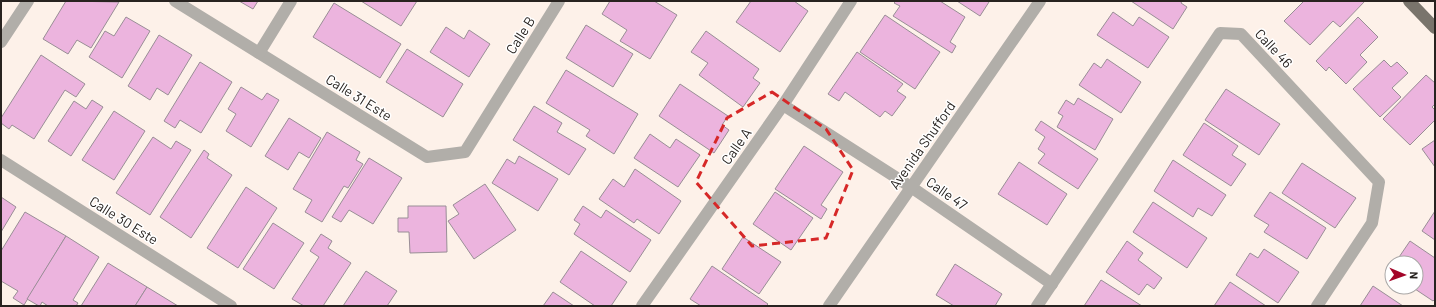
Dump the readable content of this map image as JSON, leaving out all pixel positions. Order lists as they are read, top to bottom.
{
  "streets": {
    "street": [
      "Calle B",
      "Calle 46",
      "Calle 31 Este",
      "Avenida Shufford",
      "Calle A",
      "Calle 47",
      "Calle 30 Este"
    ]
  },
  "crossings": [
    ["Calle B", "Calle 31 Este"],
    ["Calle 46", "Calle 47"],
    ["Avenida Shufford", "Calle 47"],
    ["Calle A", "Calle 47"]
  ],
  "north": "right"
}
